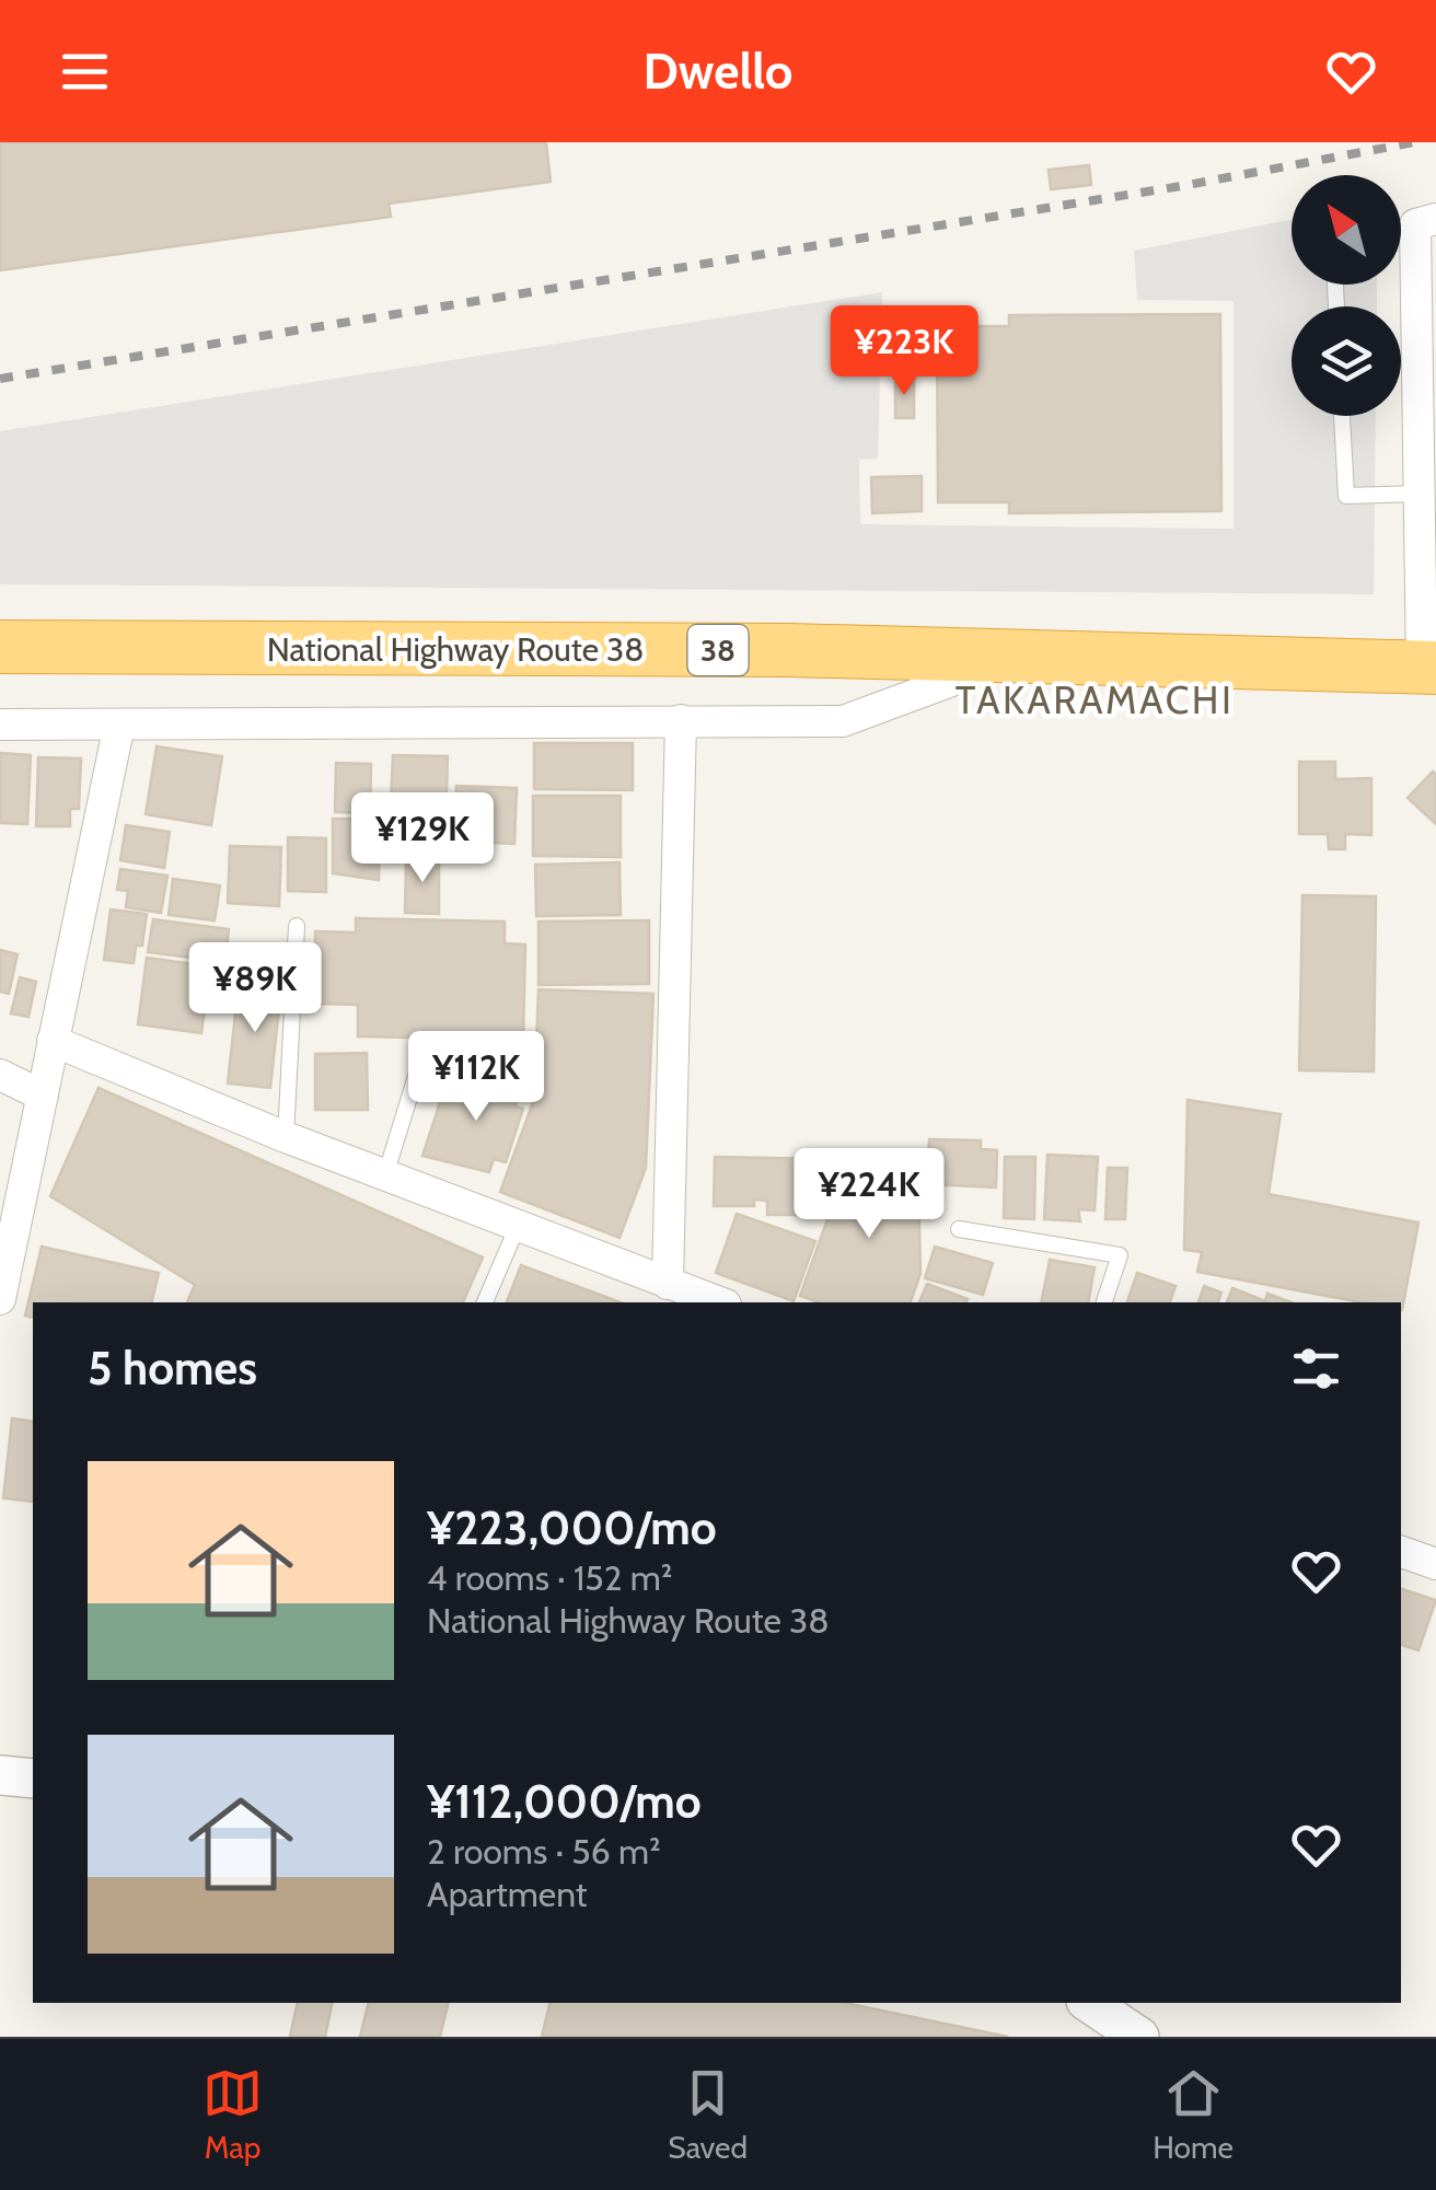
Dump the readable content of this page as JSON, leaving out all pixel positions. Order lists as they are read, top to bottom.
{
  "streets": {
    "highway": ["National Highway Route 38", "38"]
  },
  "districts": ["TAKARAMACHI"],
  "north": "top left",
  "page": {
    "header": "Dwello",
    "price": [
      "¥223K",
      "¥129K",
      "¥89K",
      "¥112K",
      "¥224K"
    ],
    "heading": "5 homes",
    "list": [
      {
        "name": "¥223,000/mo",
        "note": "4 rooms · 152 m² · National Highway Route 38"
      },
      {
        "name": "¥112,000/mo",
        "note": "2 rooms · 56 m² · Apartment"
      }
    ],
    "tabs": ["Map", "Saved", "Home"]
  }
}
